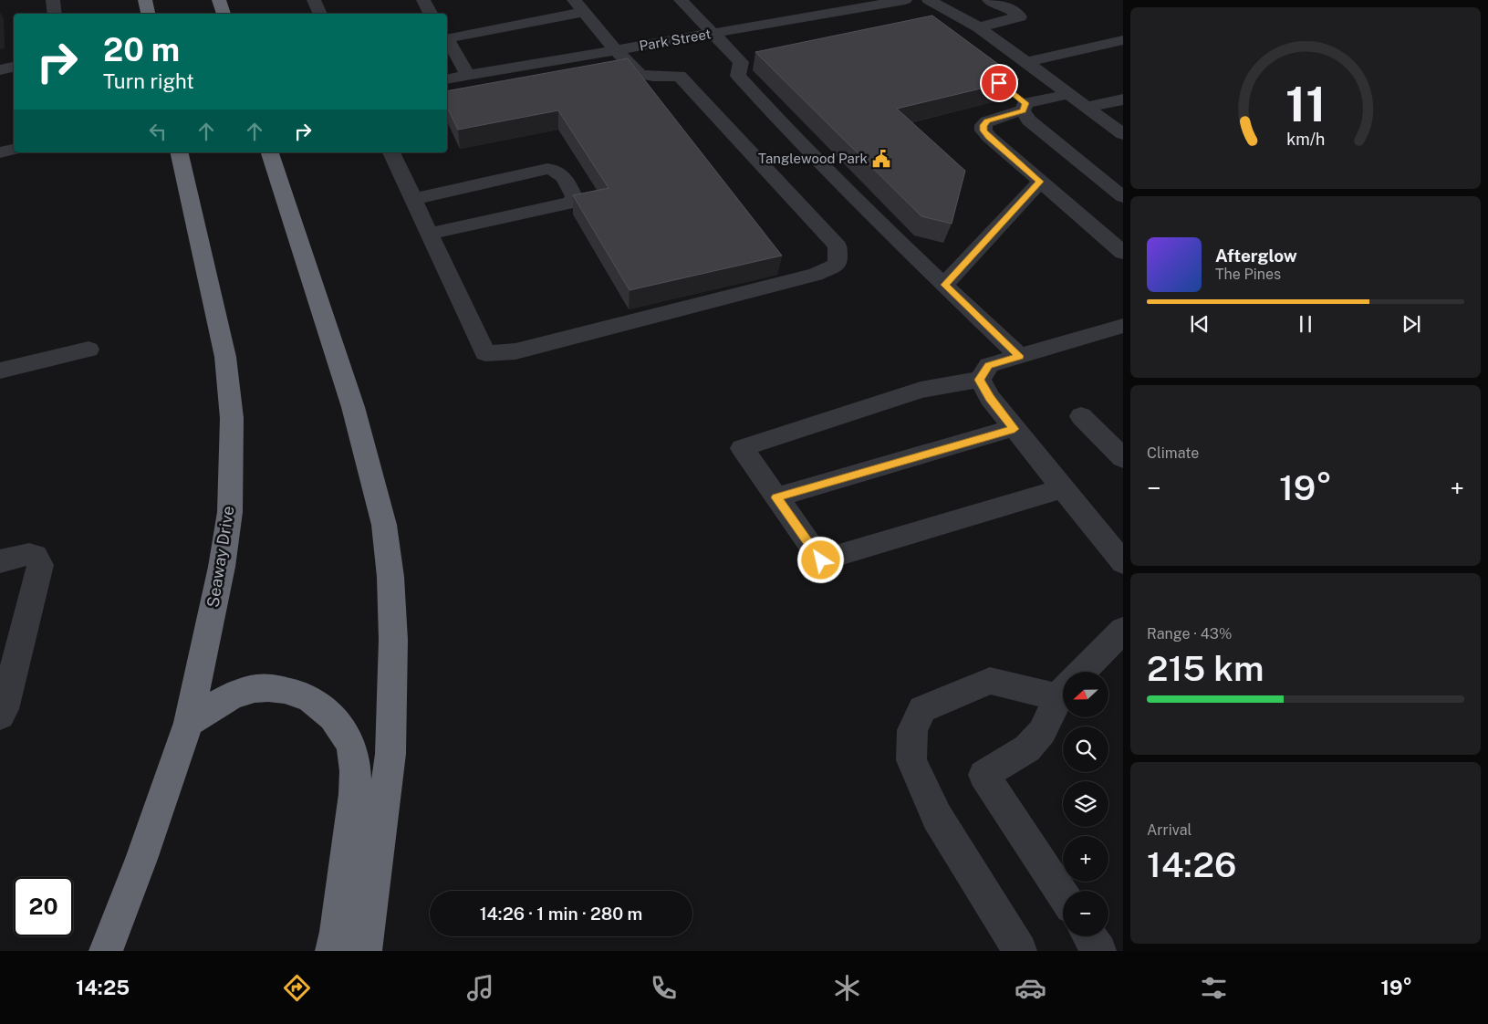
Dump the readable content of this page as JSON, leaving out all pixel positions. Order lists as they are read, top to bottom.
{
  "streets": {
    "highway": ["Seaway Drive"],
    "street": ["Park Street"]
  },
  "places": {
    "public building": ["Tanglewood Park"]
  },
  "north": "left",
  "page": {
    "turn": ["20 m", "Turn right"],
    "song": ["Afterglow", "The Pines"],
    "tile": [
      "Climate",
      ["Range · 43%", "215 km"],
      ["Arrival", "14:26"]
    ],
    "heat": ["−", "19°", "+"],
    "map_buttons": ["+", "−"],
    "limit": "20",
    "trip": "14:26 · 1 min · 280 m",
    "tabs": ["14:25", "19°"],
    "gauge": ["11", "km/h"]
  }
}
